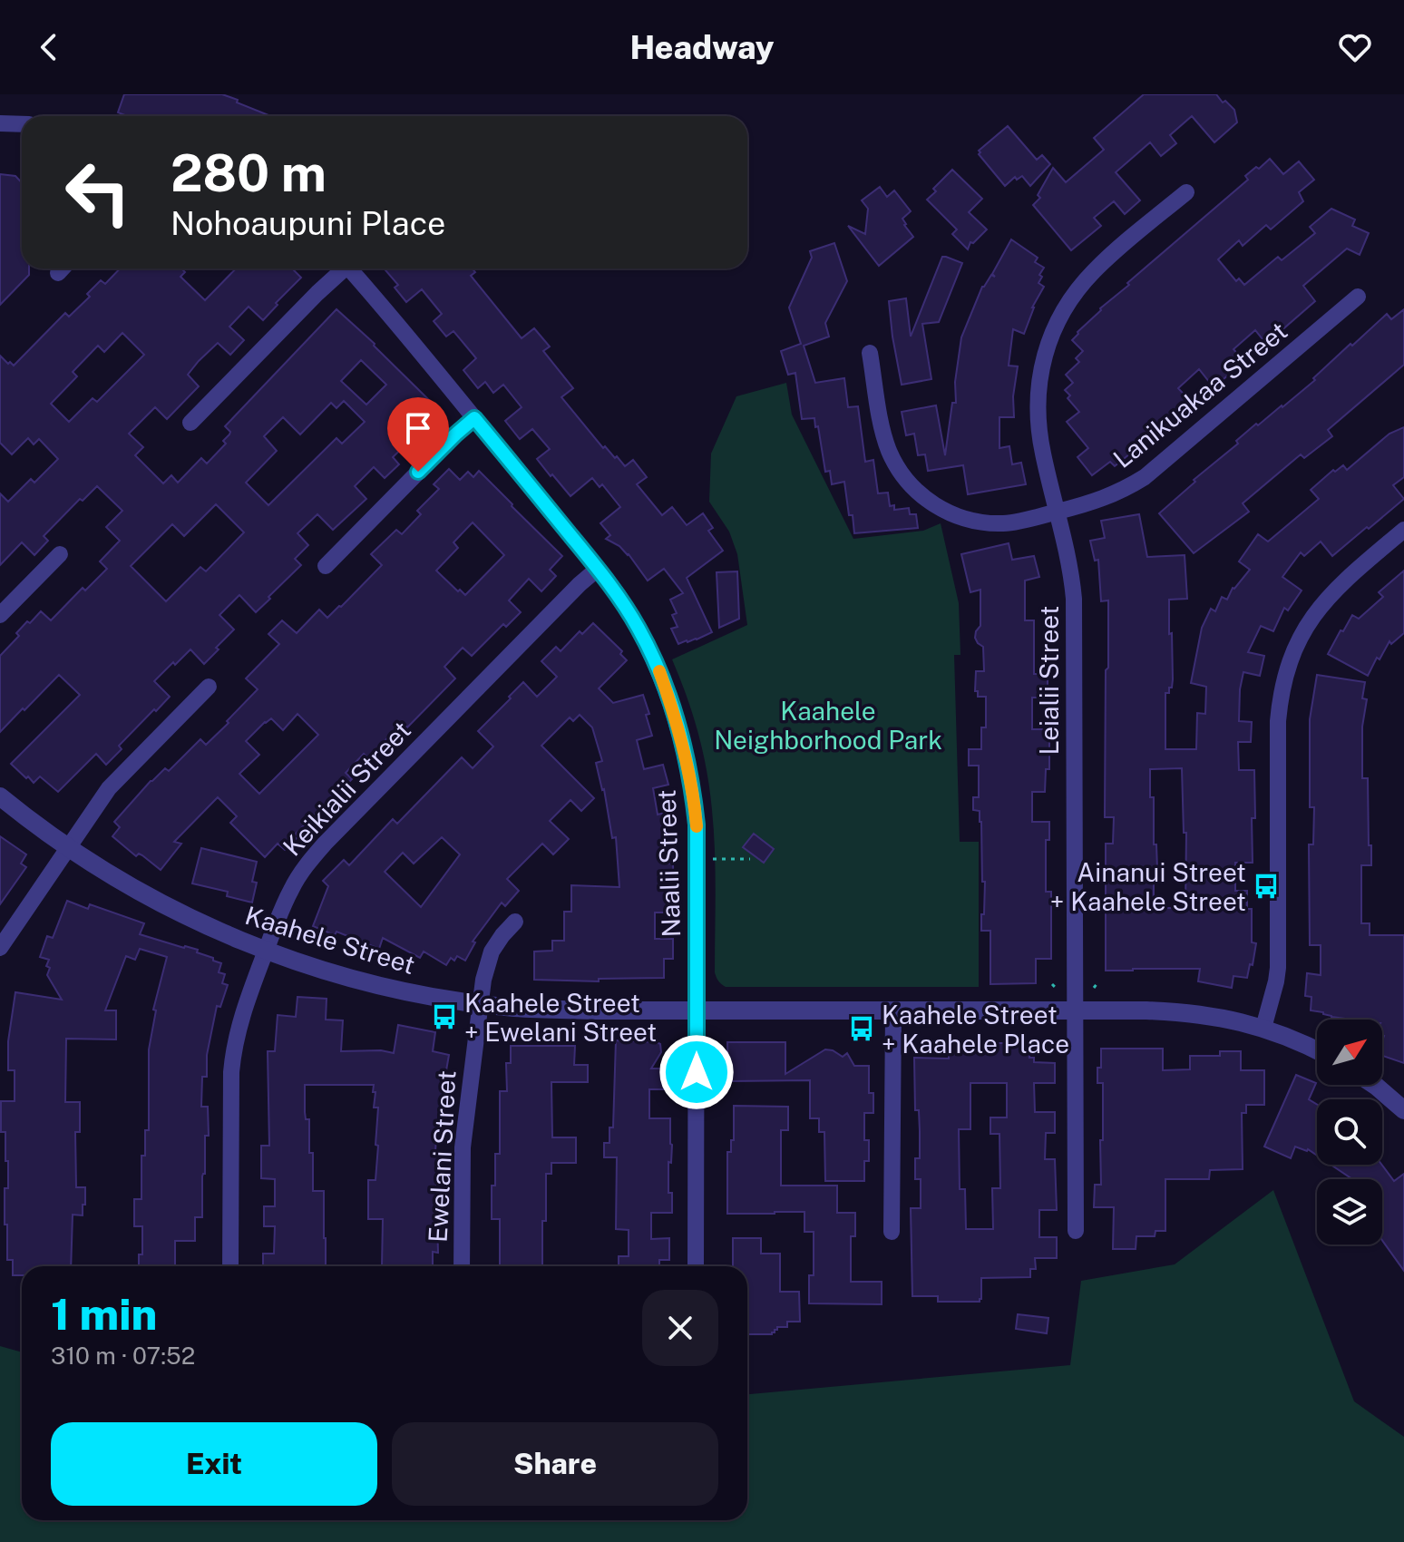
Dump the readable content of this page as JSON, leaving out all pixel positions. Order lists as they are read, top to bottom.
{
  "streets": {
    "street": [
      "Lanikuakaa Street",
      "Leialii Street",
      "Keikialii Street",
      "Naalii Street",
      "Kaahele Street",
      "Ewelani Street"
    ]
  },
  "crossings": [
    ["Lanikuakaa Street", "Leialii Street"],
    ["Leialii Street", "Kaahele Street"],
    ["Keikialii Street", "Naalii Street"],
    ["Keikialii Street", "Kaahele Street"],
    ["Naalii Street", "Kaahele Street"],
    ["Kaahele Street", "Ewelani Street"]
  ],
  "parks": ["Kaahele Neighborhood Park"],
  "places": {
    "bus stop": ["Ainanui Street + Kaahele Street", "Kaahele Street + Ewelani Street", "Kaahele Street + Kaahele Place"]
  },
  "north": "top right",
  "page": {
    "header": "Headway",
    "turn": ["280 m", "Nohoaupuni Place"],
    "heading": ["1 min", "310 m · 07:52"],
    "buttons": ["Exit", "Share"]
  }
}
